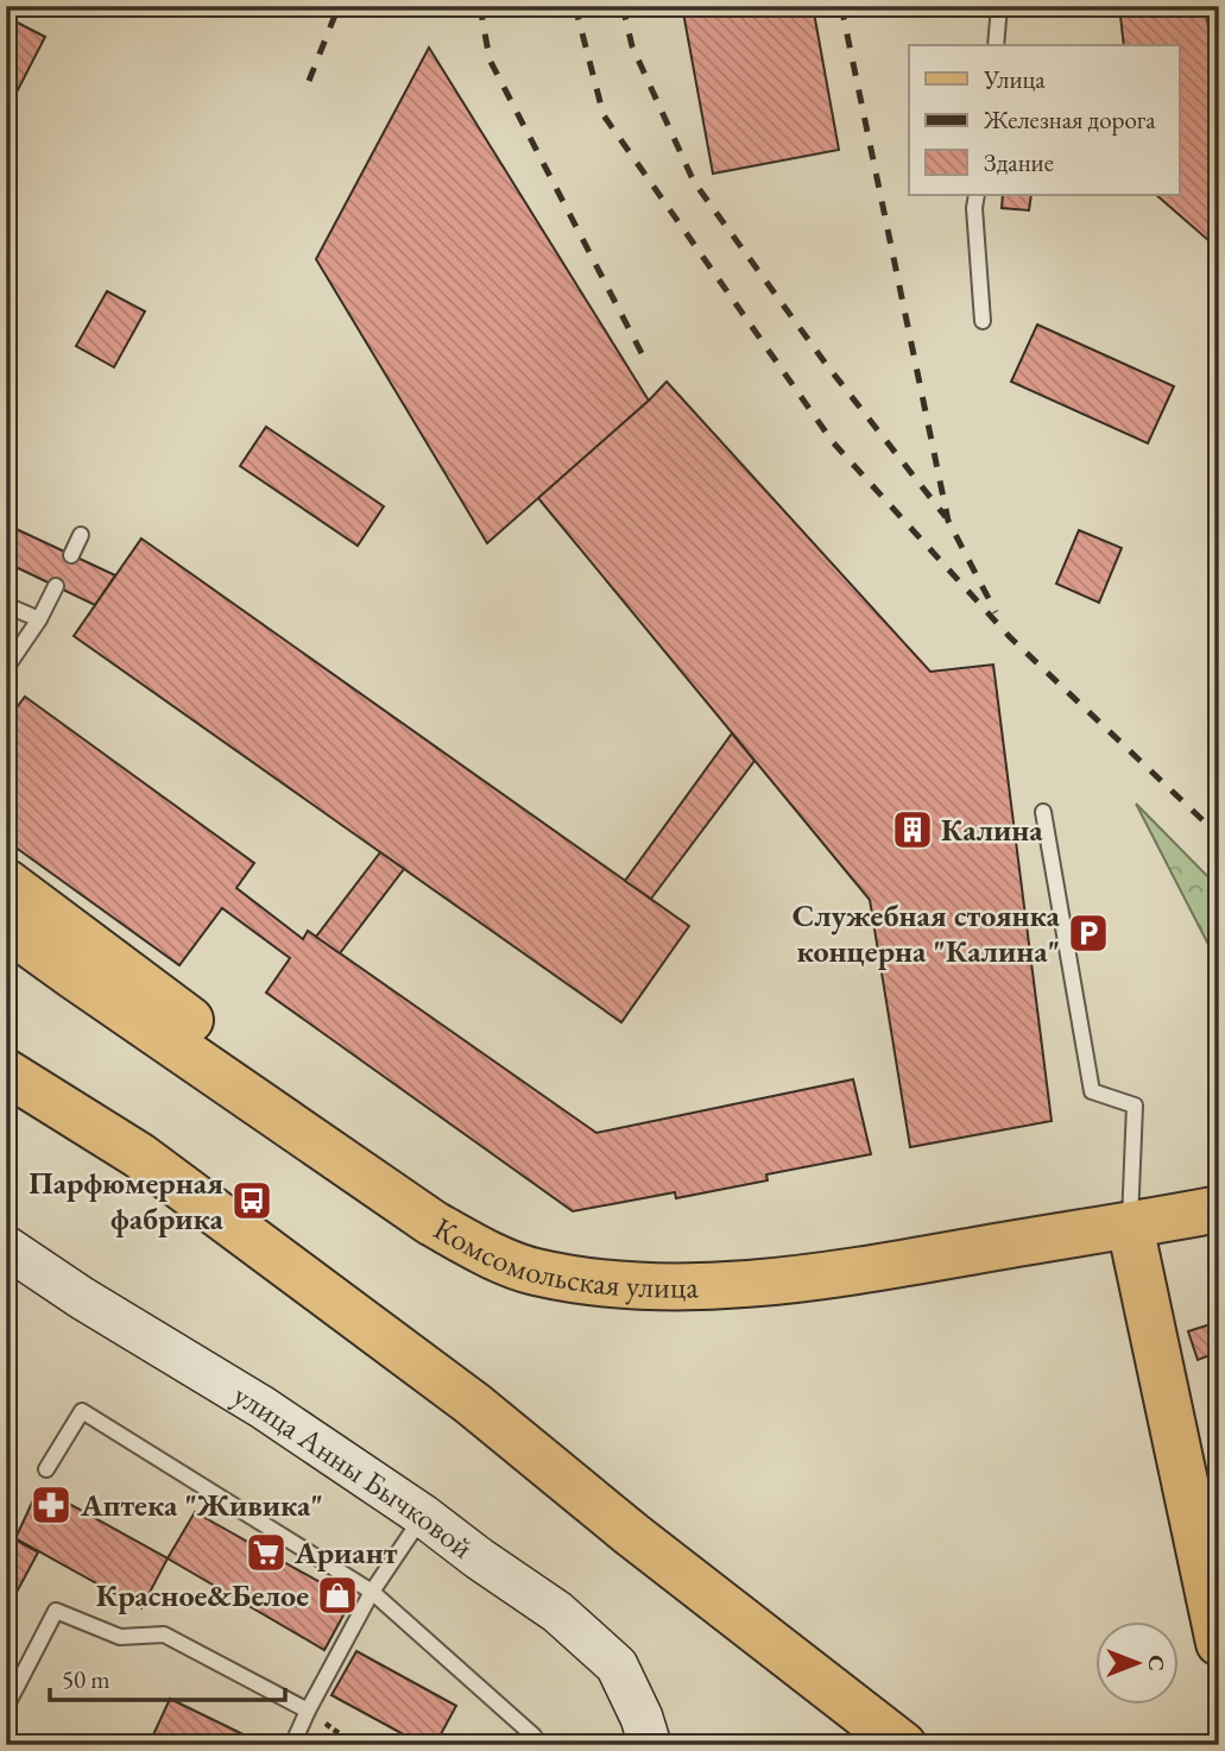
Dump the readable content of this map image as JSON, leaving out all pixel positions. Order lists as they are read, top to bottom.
{
  "streets": {
    "main road": ["Комсомольская улица"],
    "street": ["улица Анны Бычковой"]
  },
  "places": {
    "building": ["Калина"],
    "parking": ["Служебная стоянка концерна \"Калина\""],
    "bus stop": ["Парфюмерная фабрика"],
    "pharmacy": ["Аптека \"Живика\""],
    "supermarket": ["Ариант"],
    "shop": ["Красное&Белое"]
  },
  "legend": ["Улица", "Железная дорога", "Здание"],
  "scale_bar": "50 m",
  "north": "right"
}
